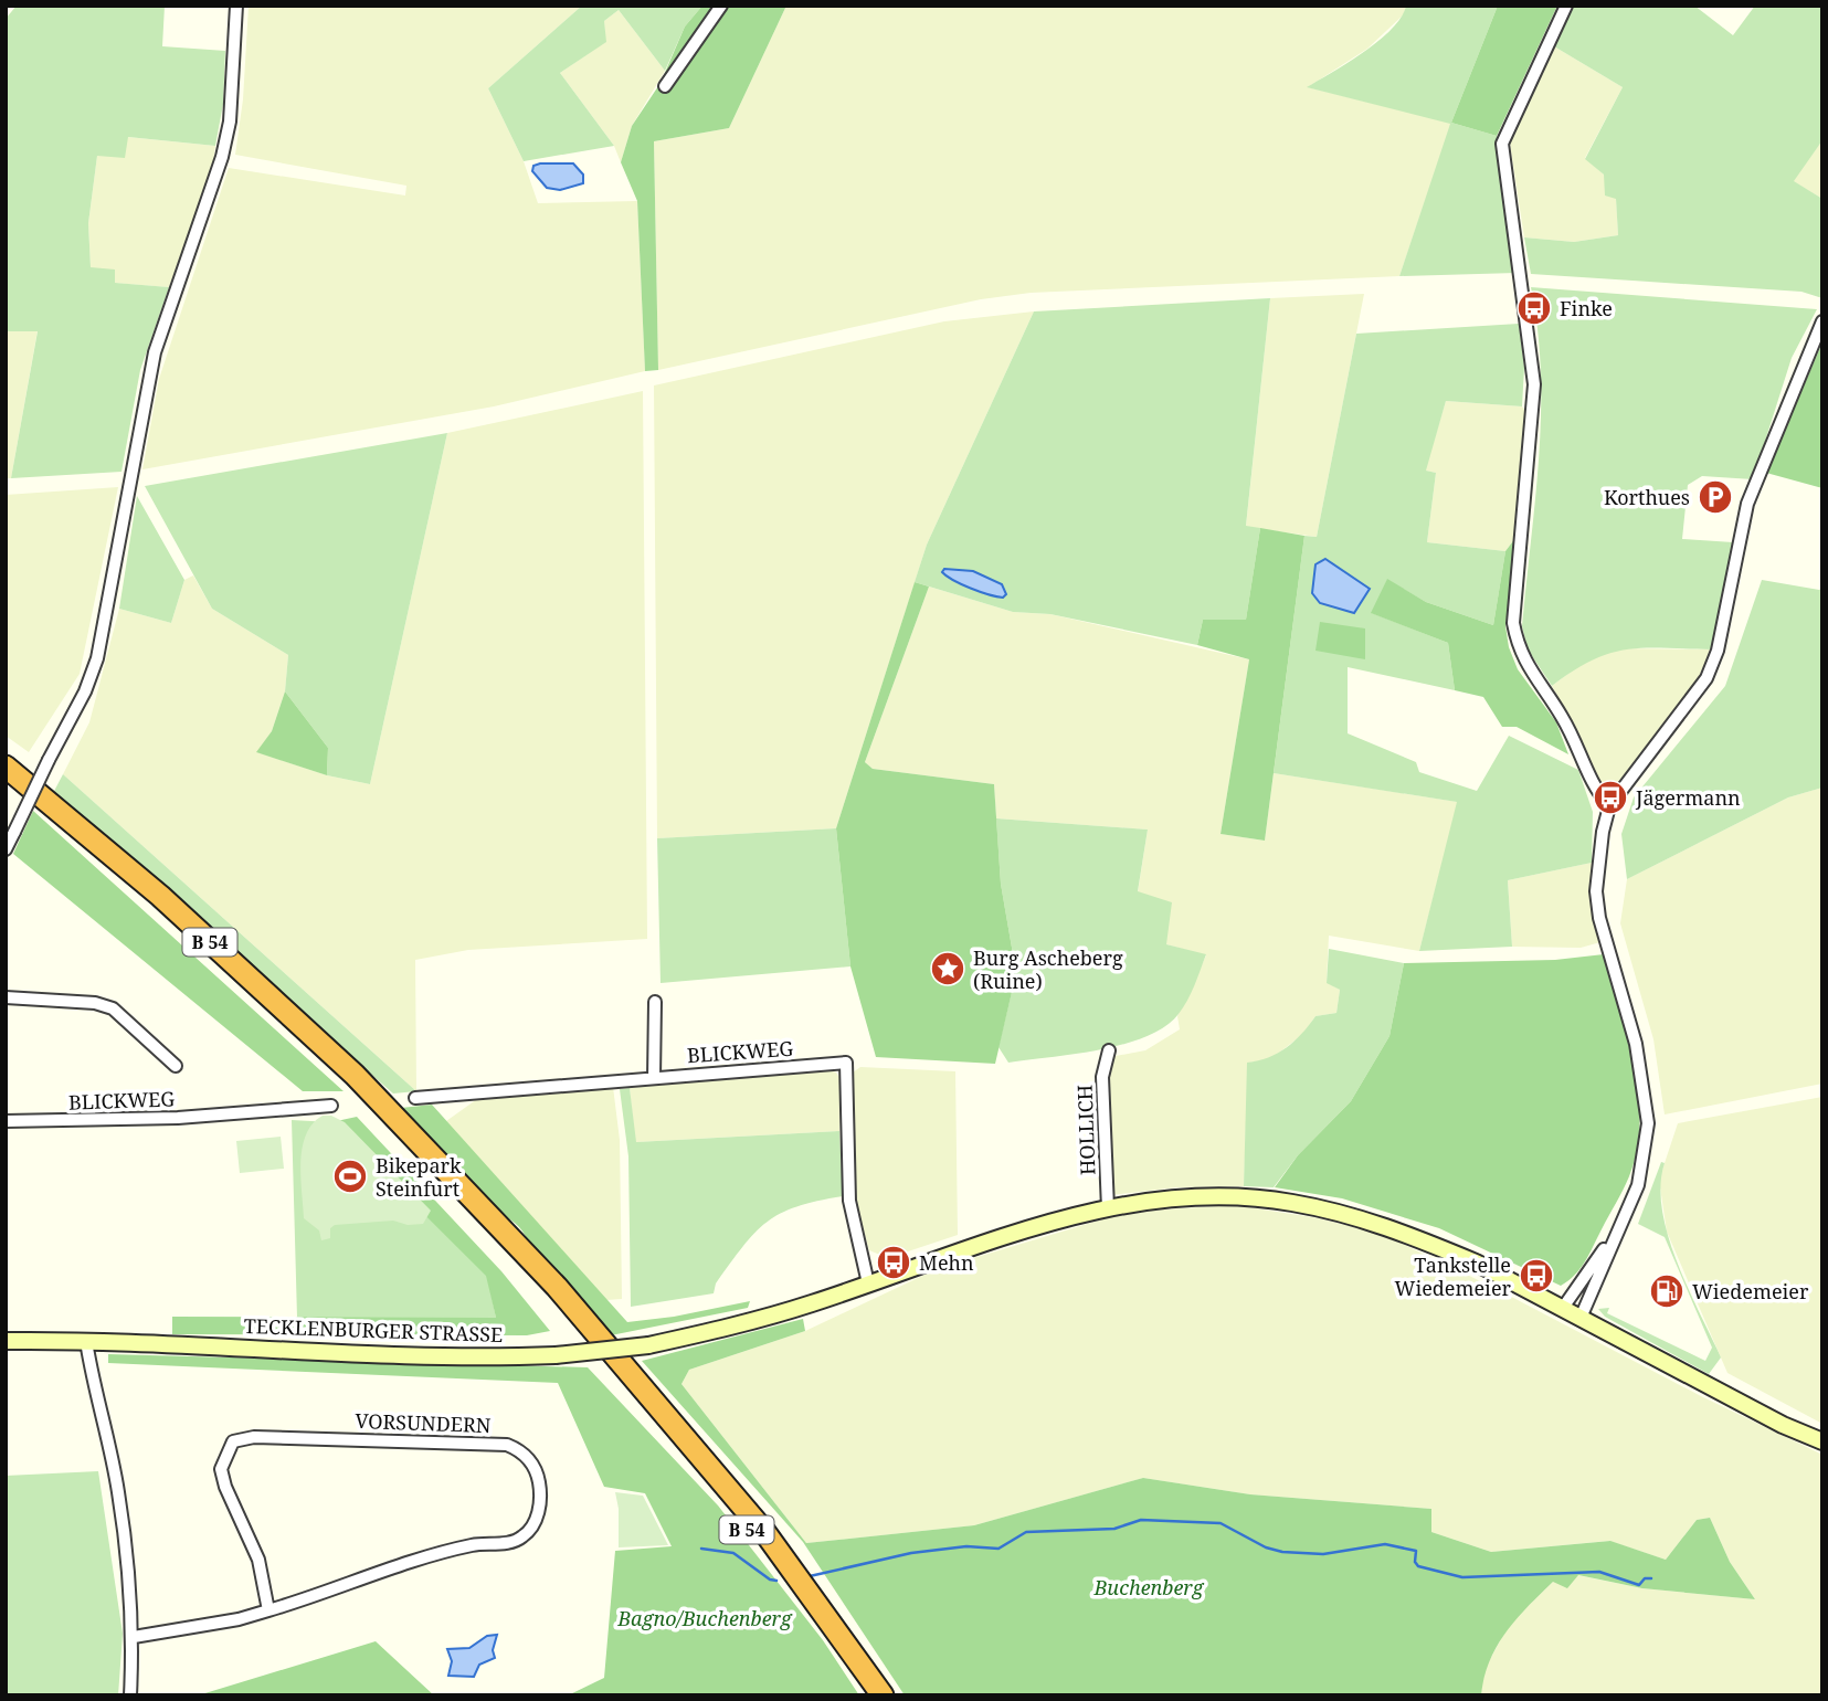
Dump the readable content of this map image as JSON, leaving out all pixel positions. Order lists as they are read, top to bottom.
{
  "streets": {
    "highway": ["B 54"],
    "main road": ["TECKLENBURGER STRASSE"],
    "street": ["BLICKWEG", "HOLLICH", "VORSUNDERN"]
  },
  "crossings": [
    ["BLICKWEG", "TECKLENBURGER STRASSE"],
    ["HOLLICH", "TECKLENBURGER STRASSE"]
  ],
  "parks": ["Buchenberg", "Bagno/Buchenberg"],
  "places": {
    "bus stop": [
      "Finke",
      "Jägermann",
      "Mehn",
      "Tankstelle Wiedemeier"
    ],
    "parking": ["Korthues"],
    "place": ["Burg Ascheberg (Ruine)"],
    "sports": ["Bikepark Steinfurt"],
    "fuel station": ["Wiedemeier"]
  }
}
